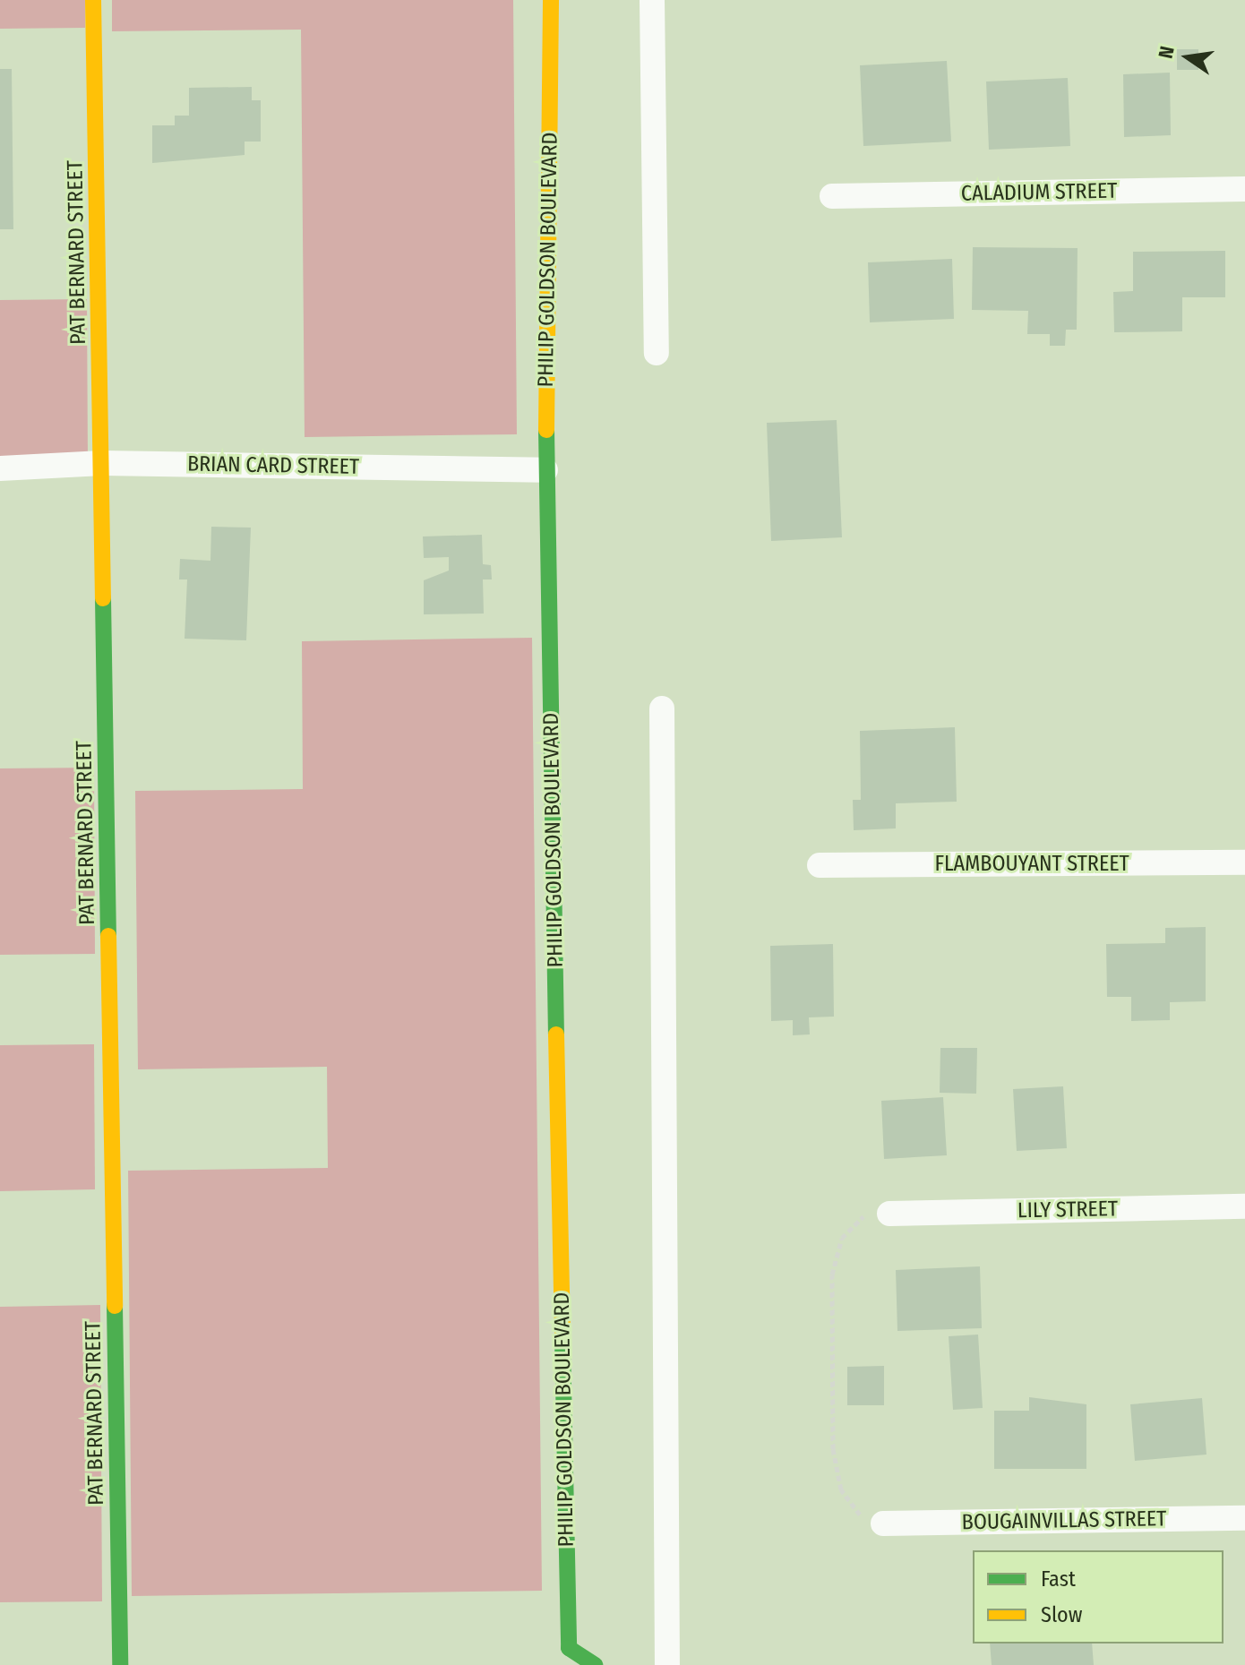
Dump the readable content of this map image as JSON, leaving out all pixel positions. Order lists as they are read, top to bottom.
{
  "streets": {
    "street": [
      "CALADIUM STREET",
      "PAT BERNARD STREET",
      "PHILIP GOLDSON BOULEVARD",
      "BRIAN CARD STREET",
      "FLAMBOUYANT STREET",
      "LILY STREET",
      "BOUGAINVILLAS STREET"
    ]
  },
  "crossings": [
    ["PAT BERNARD STREET", "BRIAN CARD STREET"],
    ["PHILIP GOLDSON BOULEVARD", "BRIAN CARD STREET"]
  ],
  "legend": ["Fast", "Slow"],
  "north": "left"
}
